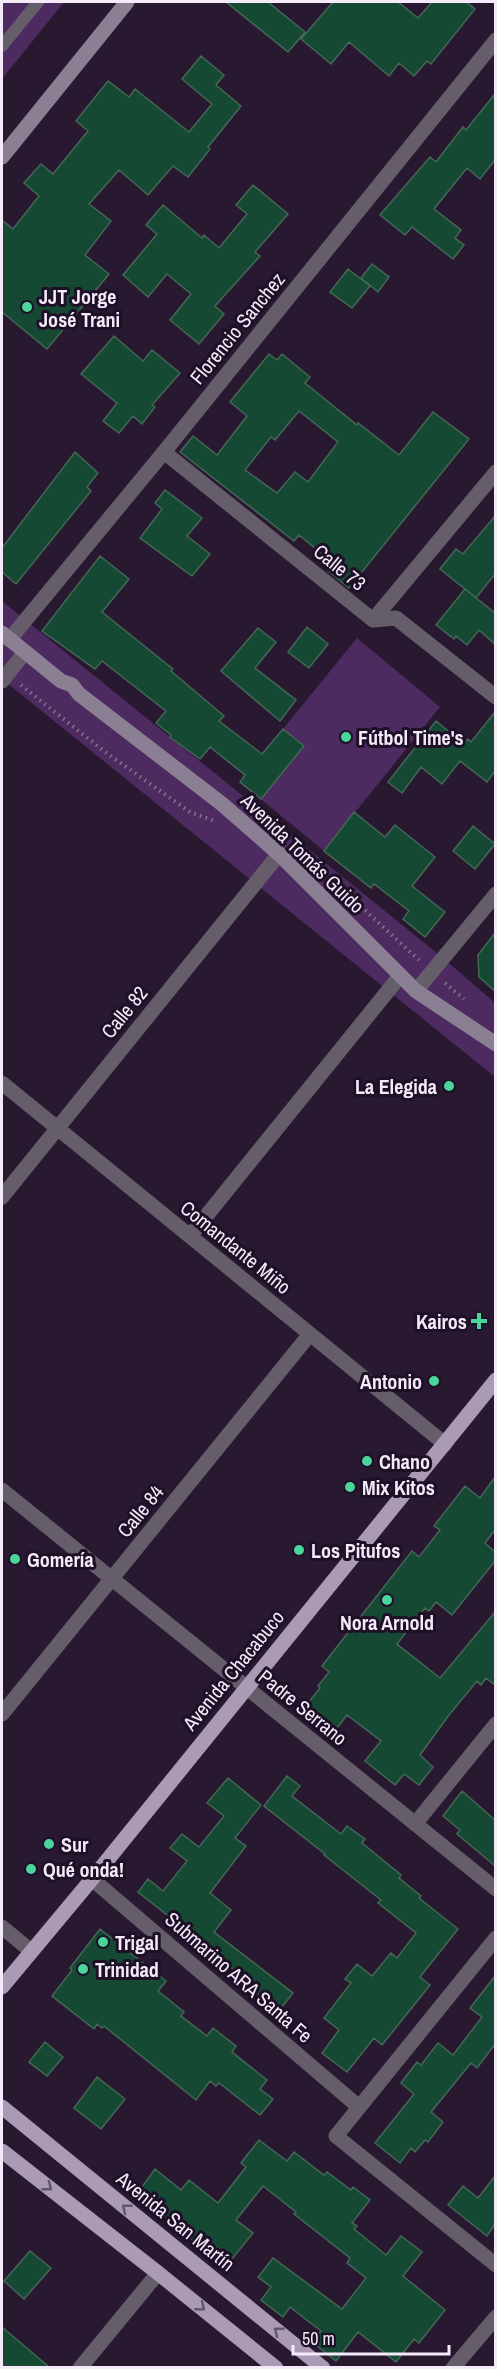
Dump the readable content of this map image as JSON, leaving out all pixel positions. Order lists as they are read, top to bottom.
{
  "streets": {
    "main road": ["Avenida Tomás Guido", "Avenida Chacabuco", "Avenida San Martín"],
    "street": [
      "Florencio Sanchez",
      "Calle 73",
      "Calle 82",
      "Comandante Miño",
      "Calle 84",
      "Padre Serrano",
      "Submarino ARA Santa Fe"
    ]
  },
  "crossings": [
    ["Florencio Sanchez", "Calle 73"],
    ["Florencio Sanchez", "Avenida Tomás Guido"],
    ["Avenida Tomás Guido", "Calle 82"],
    ["Calle 82", "Comandante Miño"],
    ["Comandante Miño", "Calle 84"],
    ["Comandante Miño", "Avenida Chacabuco"],
    ["Calle 84", "Padre Serrano"],
    ["Avenida Chacabuco", "Padre Serrano"],
    ["Avenida Chacabuco", "Submarino ARA Santa Fe"]
  ],
  "places": {
    "other": [
      "JJT Jorge José Trani",
      "Fútbol Time's",
      "La Elegida",
      "Antonio",
      "Chano",
      "Mix Kitos",
      "Los Pitufos",
      "Gomería",
      "Nora Arnold",
      "Sur",
      "Qué onda!",
      "Trigal",
      "Trinidad"
    ],
    "health": ["Kairos"]
  },
  "scale_bar": "50 m"
}
